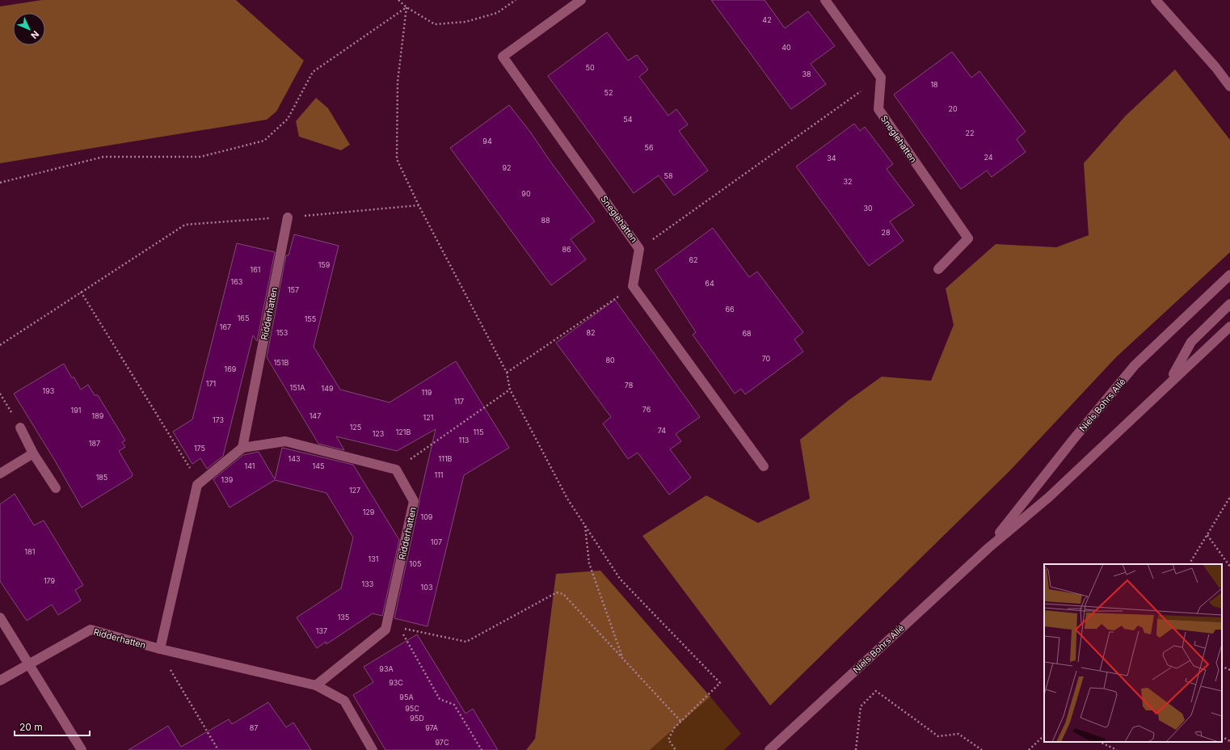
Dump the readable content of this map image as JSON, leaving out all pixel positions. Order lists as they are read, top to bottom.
{
  "streets": {
    "street": ["Sneglehatten", "Ridderhatten", "Niels Bohrs Allé"]
  },
  "house_numbers": [
    "42",
    "40",
    "50",
    "38",
    "18",
    "52",
    "20",
    "54",
    "22",
    "94",
    "56",
    "24",
    "34",
    "92",
    "58",
    "32",
    "90",
    "30",
    "88",
    "28",
    "86",
    "62",
    "159",
    "161",
    "163",
    "64",
    "157",
    "66",
    "165",
    "155",
    "167",
    "153",
    "82",
    "68",
    "70",
    "80",
    "151B",
    "169",
    "171",
    "78",
    "151A",
    "149",
    "193",
    "119",
    "117",
    "76",
    "191",
    "189",
    "147",
    "121",
    "173",
    "125",
    "74",
    "121B",
    "115",
    "123",
    "113",
    "187",
    "175",
    "143",
    "111B",
    "141",
    "145",
    "111",
    "185",
    "139",
    "127",
    "129",
    "109",
    "107",
    "181",
    "131",
    "105",
    "179",
    "133",
    "103",
    "135",
    "137",
    "93A",
    "93C",
    "95A",
    "95C",
    "95D",
    "87",
    "97A",
    "97C"
  ],
  "scale_bar": "20 m",
  "north": "bottom right"
}
